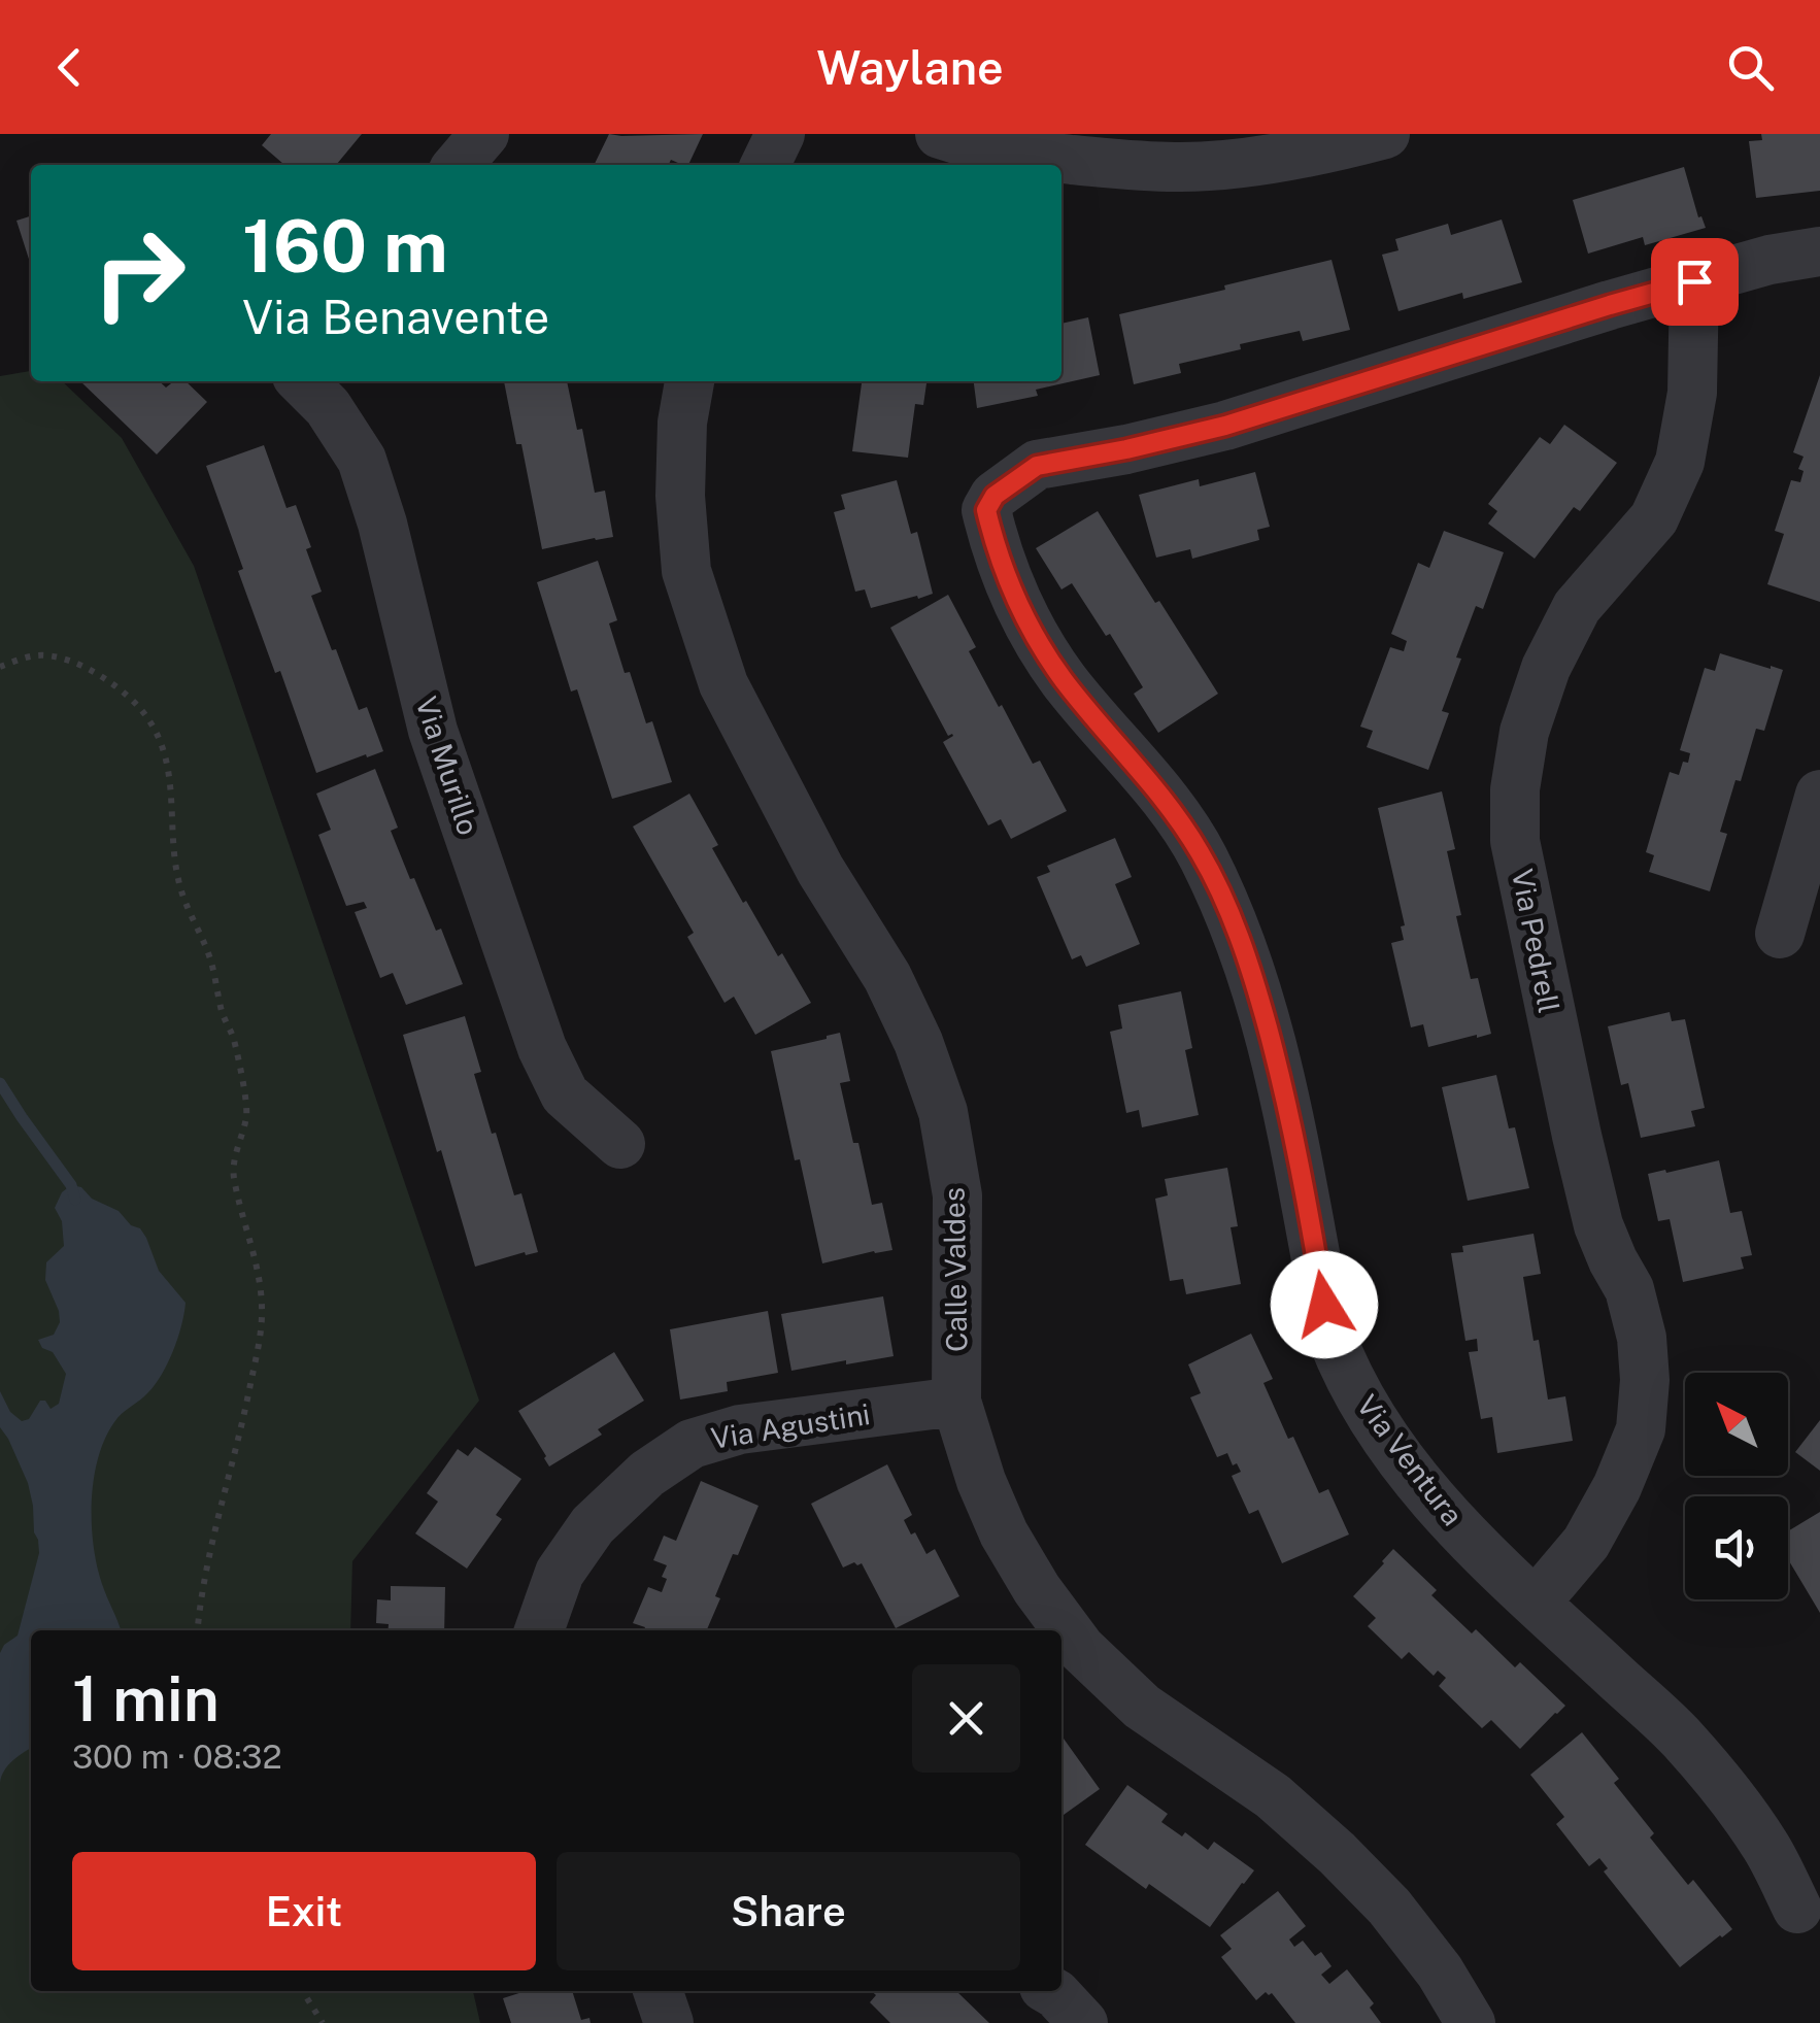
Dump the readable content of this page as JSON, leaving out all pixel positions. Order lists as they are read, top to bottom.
{
  "streets": {
    "street": [
      "Via Murillo",
      "Via Pedrell",
      "Calle Valdes",
      "Via Agustini",
      "Via Ventura"
    ]
  },
  "crossings": [
    ["Via Pedrell", "Via Ventura"],
    ["Calle Valdes", "Via Agustini"]
  ],
  "north": "top left",
  "page": {
    "header": "Waylane",
    "turn": ["160 m", "Via Benavente"],
    "heading": ["1 min", "300 m · 08:32"],
    "buttons": ["Exit", "Share"]
  }
}
